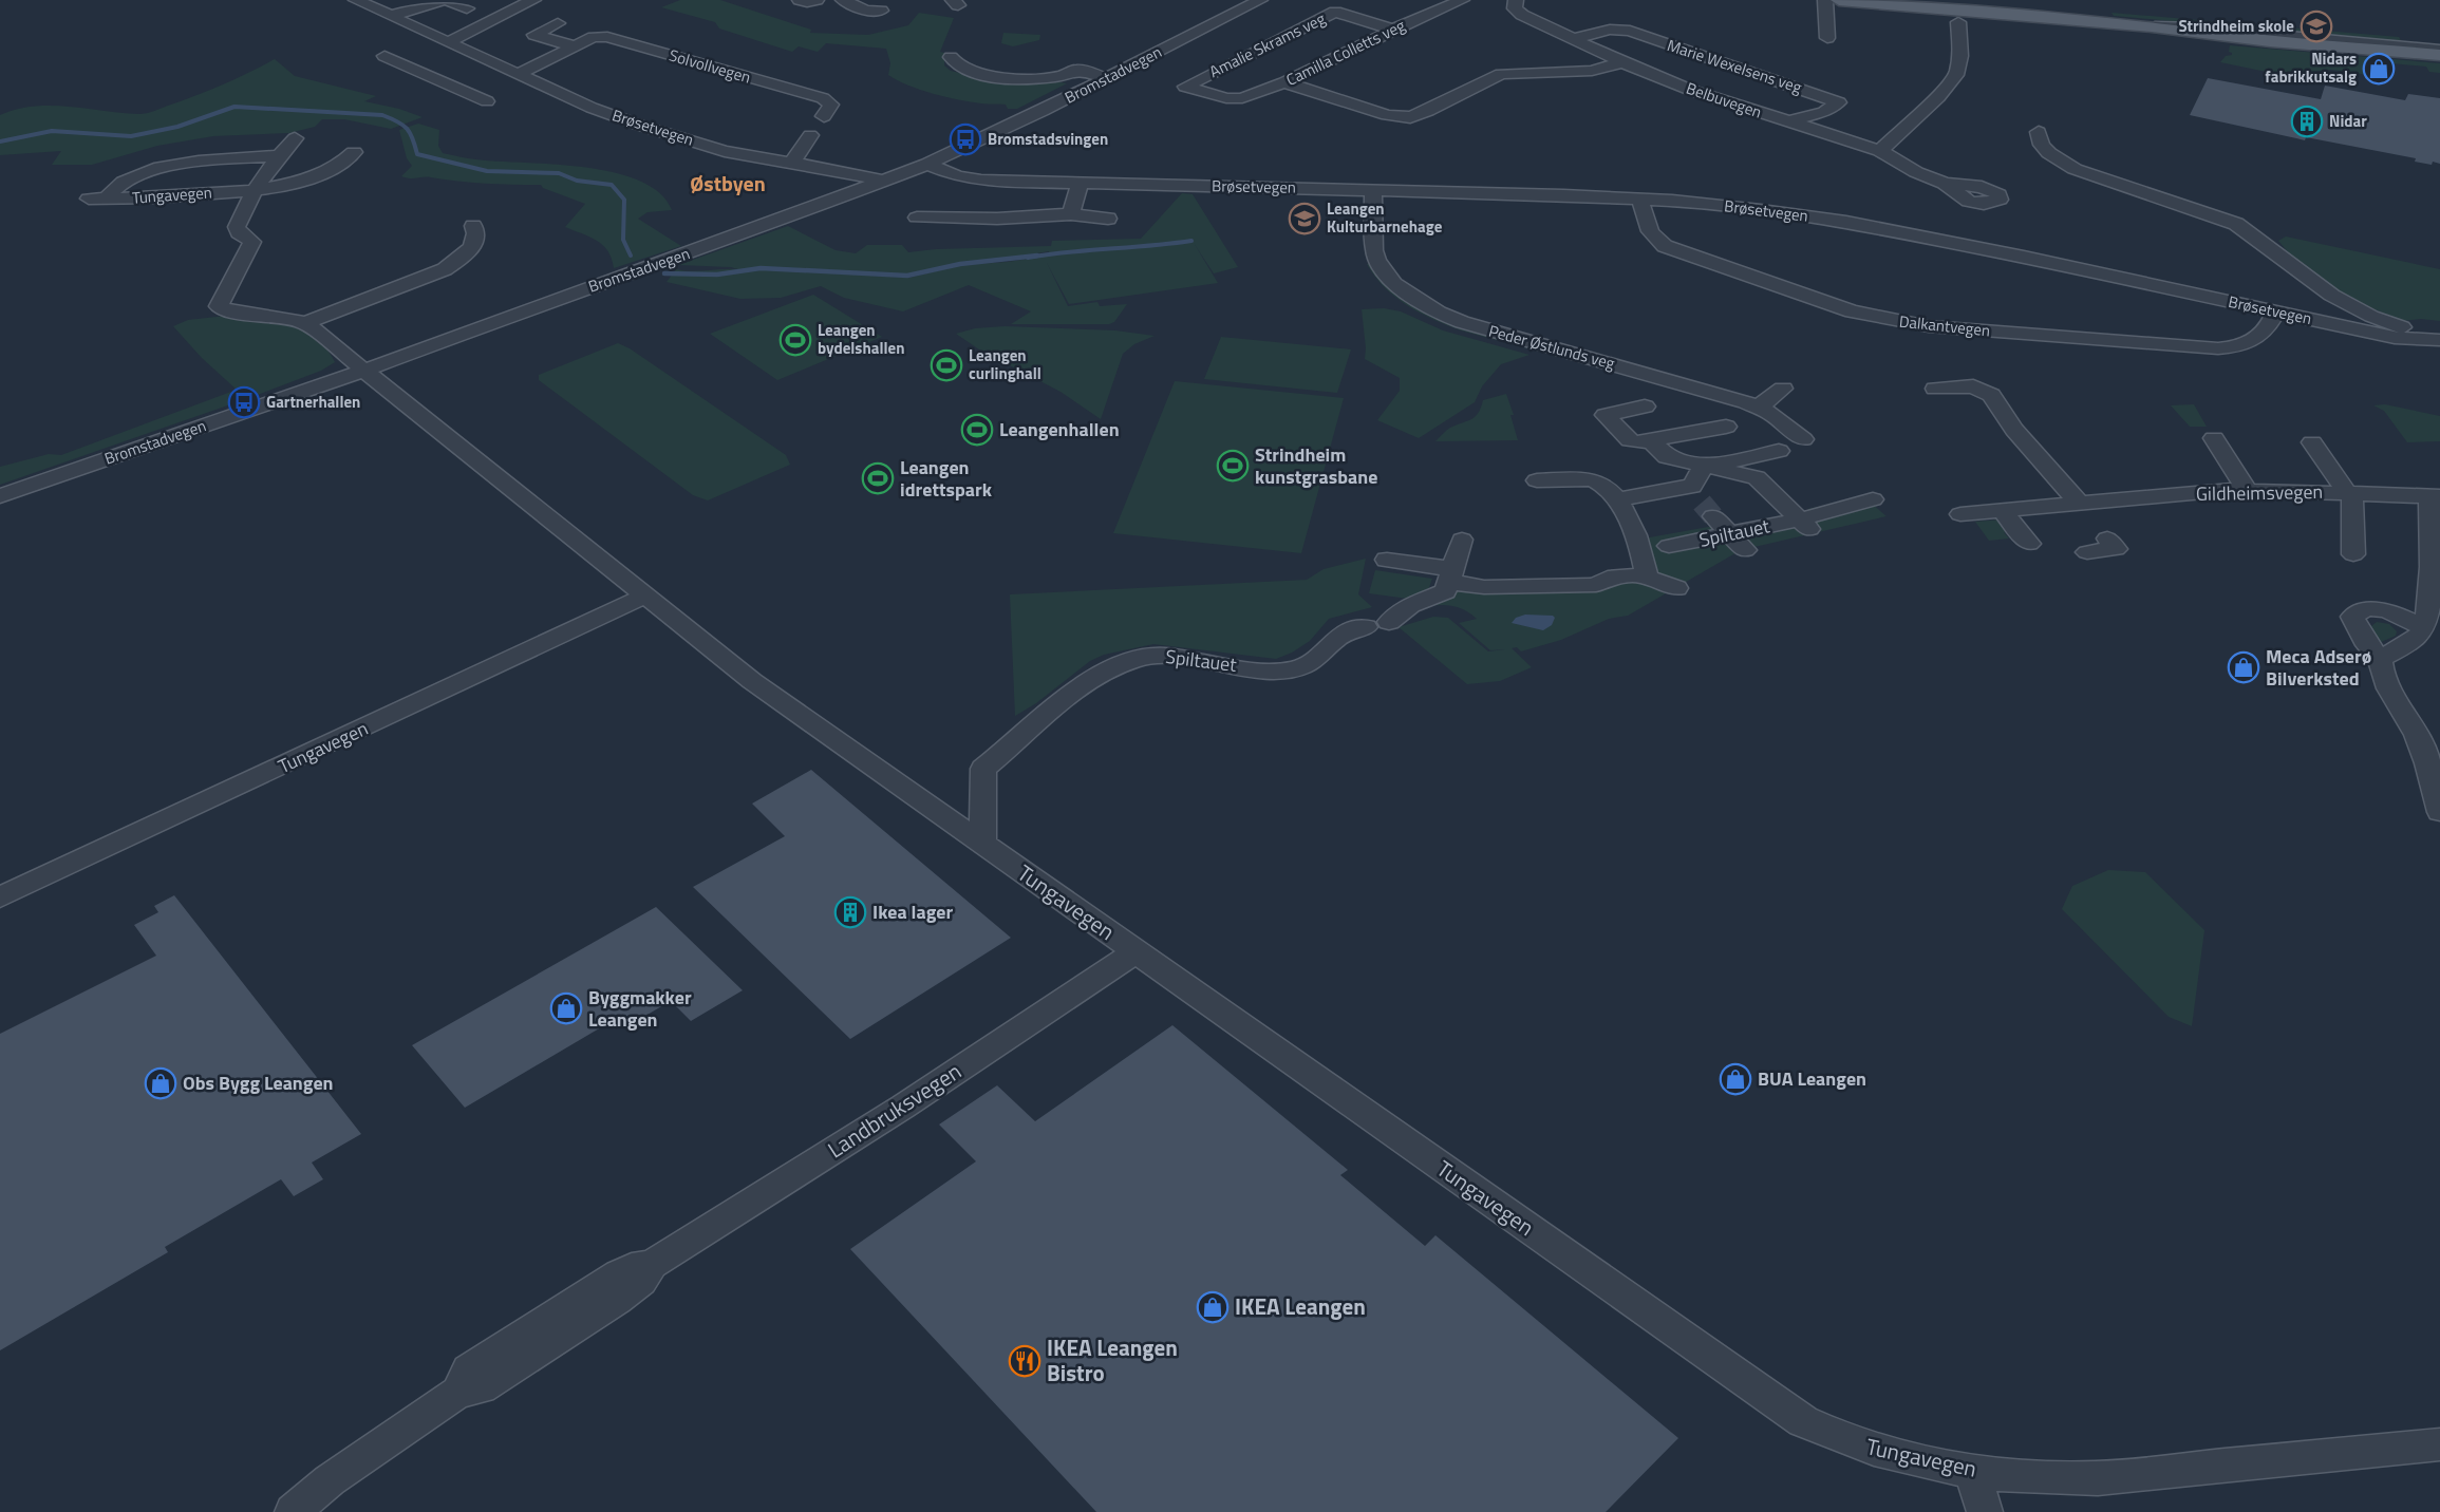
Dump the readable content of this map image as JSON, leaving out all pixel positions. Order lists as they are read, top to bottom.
{
  "streets": {
    "street": [
      "Amalie Skrams veg",
      "Camilla Colletts veg",
      "Solvollvegen",
      "Marie Wexelsens veg",
      "Bromstadvegen",
      "Belbuvegen",
      "Brøsetvegen",
      "Tungavegen",
      "Dalkantvegen",
      "Peder Østlunds veg",
      "Gildheimsvegen",
      "Spiltauet",
      "Landbruksvegen"
    ]
  },
  "crossings": [
    ["Amalie Skrams veg", "Camilla Colletts veg"],
    ["Solvollvegen", "Brøsetvegen"],
    ["Marie Wexelsens veg", "Belbuvegen"],
    ["Bromstadvegen", "Brøsetvegen"],
    ["Bromstadvegen", "Tungavegen"],
    ["Brøsetvegen", "Dalkantvegen"],
    ["Brøsetvegen", "Peder Østlunds veg"],
    ["Tungavegen", "Spiltauet"],
    ["Tungavegen", "Landbruksvegen"]
  ],
  "districts": ["Østbyen"],
  "places": {
    "school or university": ["Strindheim skole", "Leangen Kulturbarnehage"],
    "shop": [
      "Nidars fabrikkutsalg",
      "Meca Adserø Bilverksted",
      "Byggmakker Leangen",
      "BUA Leangen",
      "Obs Bygg Leangen",
      "IKEA Leangen"
    ],
    "building": ["Nidar", "Ikea lager"],
    "bus stop": ["Bromstadsvingen", "Gartnerhallen"],
    "sports": [
      "Leangen bydelshallen",
      "Leangen curlinghall",
      "Leangenhallen",
      "Strindheim kunstgrasbane",
      "Leangen idrettspark"
    ],
    "restaurant": ["IKEA Leangen Bistro"]
  }
}
